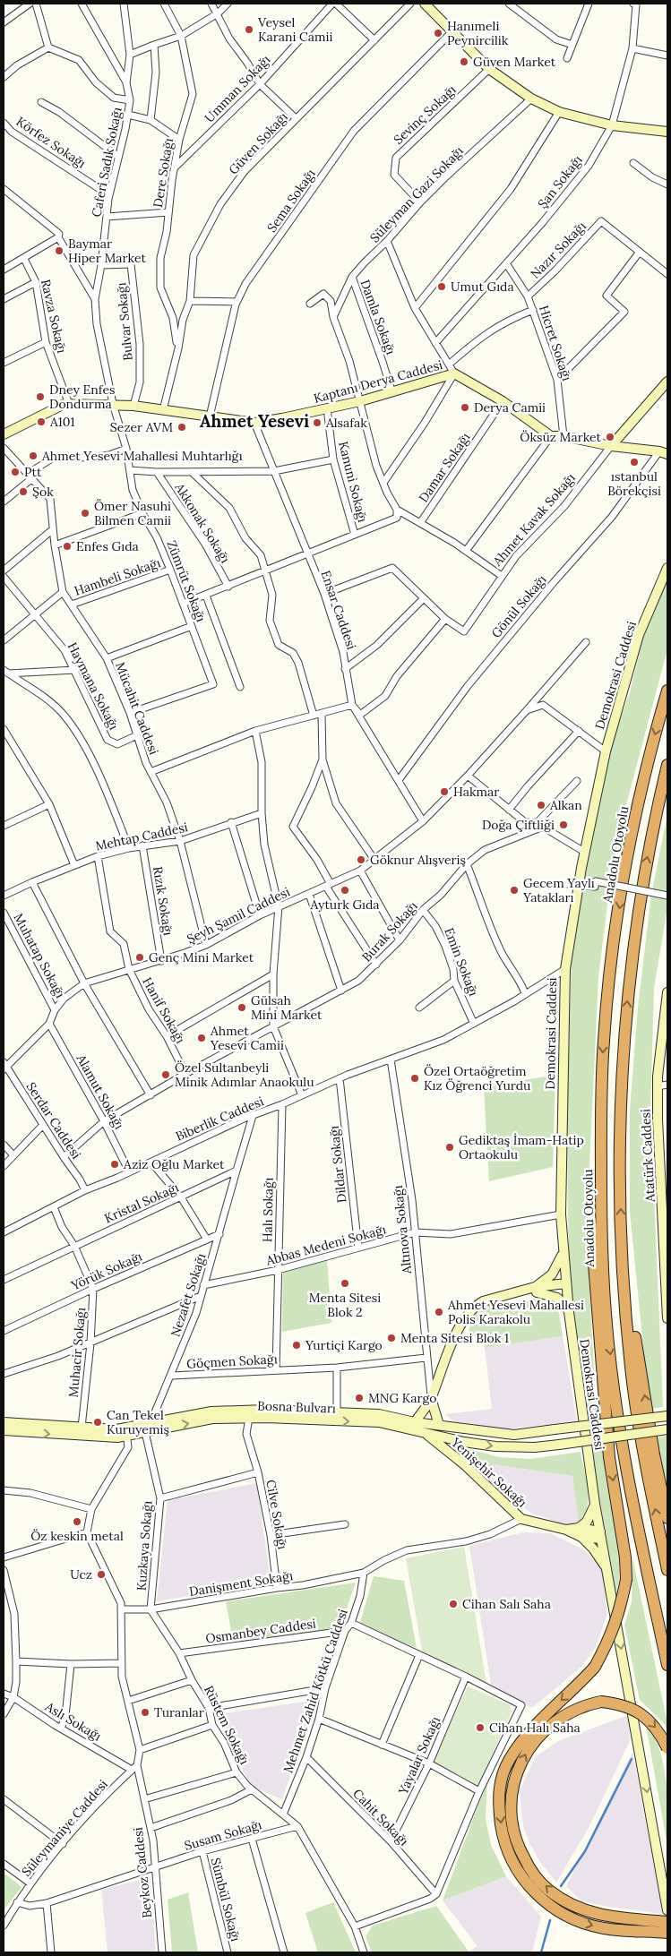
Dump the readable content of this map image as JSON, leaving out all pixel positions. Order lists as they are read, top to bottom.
{
  "streets": {
    "highway": ["Anadolu Otoyolu"],
    "street": [
      "Umman Sokağı",
      "Sevinç Sokağı",
      "Körfez Sokağı",
      "Güven Sokağı",
      "Caferi Sadık Sokağı",
      "Dere Sokağı",
      "Şan Sokağı",
      "Süleyman Gazi Sokağı",
      "Sema Sokağı",
      "Nazır Sokağı",
      "Ravza Sokağı",
      "Damla Sokağı",
      "Bulvar Sokağı",
      "Hicret Sokağı",
      "Kaptanı Derya Caddesi",
      "Damar Sokağı",
      "Kanuni Sokağı",
      "Ahmet Kavak Sokağı",
      "Akkonak Sokağı",
      "Hambeli Sokağı",
      "Zümrüt Sokağı",
      "Gönül Sokağı",
      "Ensar Caddesi",
      "Demokrasi Caddesi",
      "Haymana Sokağı",
      "Mücahit Caddesi",
      "Mehtap Caddesi",
      "Rızık Sokağı",
      "Şeyh Şamil Caddesi",
      "Burak Sokağı",
      "Muhatap Sokağı",
      "Emin Sokağı",
      "Hanif Sokağı",
      "Alamut Sokağı",
      "Biberlik Caddesi",
      "Serdar Caddesi",
      "Atatürk Caddesi",
      "Dildar Sokağı",
      "Kristal Sokağı",
      "Halı Sokağı",
      "Altınova Sokağı",
      "Abbas Medeni Sokağı",
      "Yörük Sokağı",
      "Nezafet Sokağı",
      "Muhacir Sokağı",
      "Göçmen Sokağı",
      "Bosna Bulvarı",
      "Yenişehir Sokağı",
      "Cilve Sokağı",
      "Kuzkaya Sokağı",
      "Danişment Sokağı",
      "Osmanbey Caddesi",
      "Mehmet Zahid Kötkü Caddesi",
      "Aslı Sokağı",
      "Rüstem Sokağı",
      "Yayalar Sokağı",
      "Cahit Sokağı",
      "Süleymaniye Caddesi",
      "Susam Sokağı",
      "Beykoz Caddesi",
      "Sümbül Sokağı"
    ]
  },
  "crossings": [
    ["Umman Sokağı", "Dere Sokağı"],
    ["Sevinç Sokağı", "Süleyman Gazi Sokağı"],
    ["Körfez Sokağı", "Caferi Sadık Sokağı"],
    ["Güven Sokağı", "Dere Sokağı"],
    ["Güven Sokağı", "Kaptanı Derya Caddesi"],
    ["Caferi Sadık Sokağı", "Bulvar Sokağı"],
    ["Caferi Sadık Sokağı", "Zümrüt Sokağı"],
    ["Şan Sokağı", "Hicret Sokağı"],
    ["Süleyman Gazi Sokağı", "Damla Sokağı"],
    ["Sema Sokağı", "Kaptanı Derya Caddesi"],
    ["Nazır Sokağı", "Hicret Sokağı"],
    ["Ravza Sokağı", "Kaptanı Derya Caddesi"],
    ["Damla Sokağı", "Kaptanı Derya Caddesi"],
    ["Bulvar Sokağı", "Kaptanı Derya Caddesi"],
    ["Kaptanı Derya Caddesi", "Damar Sokağı"],
    ["Kaptanı Derya Caddesi", "Kanuni Sokağı"],
    ["Kaptanı Derya Caddesi", "Zümrüt Sokağı"],
    ["Kaptanı Derya Caddesi", "Ensar Caddesi"],
    ["Ahmet Kavak Sokağı", "Ensar Caddesi"],
    ["Hambeli Sokağı", "Zümrüt Sokağı"],
    ["Hambeli Sokağı", "Mücahit Caddesi"],
    ["Zümrüt Sokağı", "Mücahit Caddesi"],
    ["Gönül Sokağı", "Ensar Caddesi"],
    ["Ensar Caddesi", "Şeyh Şamil Caddesi"],
    ["Demokrasi Caddesi", "Biberlik Caddesi"],
    ["Demokrasi Caddesi", "Abbas Medeni Sokağı"],
    ["Demokrasi Caddesi", "Yenişehir Sokağı"],
    ["Haymana Sokağı", "Mücahit Caddesi"],
    ["Mücahit Caddesi", "Mehtap Caddesi"],
    ["Mücahit Caddesi", "Şeyh Şamil Caddesi"],
    ["Mehtap Caddesi", "Rızık Sokağı"],
    ["Mehtap Caddesi", "Hanif Sokağı"],
    ["Rızık Sokağı", "Şeyh Şamil Caddesi"],
    ["Şeyh Şamil Caddesi", "Muhatap Sokağı"],
    ["Şeyh Şamil Caddesi", "Hanif Sokağı"],
    ["Şeyh Şamil Caddesi", "Alamut Sokağı"],
    ["Şeyh Şamil Caddesi", "Serdar Caddesi"],
    ["Burak Sokağı", "Emin Sokağı"],
    ["Burak Sokağı", "Hanif Sokağı"],
    ["Burak Sokağı", "Alamut Sokağı"],
    ["Burak Sokağı", "Serdar Caddesi"],
    ["Emin Sokağı", "Biberlik Caddesi"],
    ["Alamut Sokağı", "Biberlik Caddesi"],
    ["Biberlik Caddesi", "Serdar Caddesi"],
    ["Biberlik Caddesi", "Dildar Sokağı"],
    ["Biberlik Caddesi", "Halı Sokağı"],
    ["Biberlik Caddesi", "Altınova Sokağı"],
    ["Biberlik Caddesi", "Muhacir Sokağı"],
    ["Dildar Sokağı", "Abbas Medeni Sokağı"],
    ["Kristal Sokağı", "Nezafet Sokağı"],
    ["Kristal Sokağı", "Muhacir Sokağı"],
    ["Halı Sokağı", "Abbas Medeni Sokağı"],
    ["Halı Sokağı", "Göçmen Sokağı"],
    ["Altınova Sokağı", "Abbas Medeni Sokağı"],
    ["Altınova Sokağı", "Göçmen Sokağı"],
    ["Altınova Sokağı", "Bosna Bulvarı"],
    ["Abbas Medeni Sokağı", "Nezafet Sokağı"],
    ["Yörük Sokağı", "Nezafet Sokağı"],
    ["Yörük Sokağı", "Muhacir Sokağı"],
    ["Nezafet Sokağı", "Göçmen Sokağı"],
    ["Nezafet Sokağı", "Bosna Bulvarı"],
    ["Muhacir Sokağı", "Bosna Bulvarı"],
    ["Bosna Bulvarı", "Yenişehir Sokağı"],
    ["Bosna Bulvarı", "Cilve Sokağı"],
    ["Bosna Bulvarı", "Kuzkaya Sokağı"],
    ["Yenişehir Sokağı", "Danişment Sokağı"],
    ["Cilve Sokağı", "Danişment Sokağı"],
    ["Kuzkaya Sokağı", "Danişment Sokağı"],
    ["Kuzkaya Sokağı", "Rüstem Sokağı"],
    ["Danişment Sokağı", "Mehmet Zahid Kötkü Caddesi"],
    ["Danişment Sokağı", "Rüstem Sokağı"],
    ["Danişment Sokağı", "Beykoz Caddesi"],
    ["Osmanbey Caddesi", "Mehmet Zahid Kötkü Caddesi"],
    ["Osmanbey Caddesi", "Rüstem Sokağı"],
    ["Mehmet Zahid Kötkü Caddesi", "Rüstem Sokağı"],
    ["Mehmet Zahid Kötkü Caddesi", "Cahit Sokağı"],
    ["Aslı Sokağı", "Süleymaniye Caddesi"],
    ["Aslı Sokağı", "Beykoz Caddesi"],
    ["Rüstem Sokağı", "Susam Sokağı"],
    ["Yayalar Sokağı", "Cahit Sokağı"],
    ["Süleymaniye Caddesi", "Susam Sokağı"],
    ["Süleymaniye Caddesi", "Beykoz Caddesi"],
    ["Susam Sokağı", "Beykoz Caddesi"],
    ["Susam Sokağı", "Sümbül Sokağı"]
  ],
  "districts": ["Ahmet Yesevi"],
  "places": [
    "Veysel Karani Camii",
    "Hanımeli Peynircilik",
    "Güven Market",
    "Baymar Hiper Market",
    "Umut Gıda",
    "Dney Enfes Dondurma",
    "Derya Camii",
    "A101",
    "Alsafak",
    "Sezer AVM",
    "Öksüz Market",
    "Ahmet Yesevi Mahallesi Muhtarlığı",
    "ıstanbul Börekçisi",
    "Ptt",
    "Şok",
    "Ömer Nasuhi Bilmen Camii",
    "Enfes Gıda",
    "Hakmar",
    "Alkan",
    "Doğa Çiftliği",
    "Göknur Alışveriş",
    "Ayturk Gıda",
    "Gecem Yaylı Yatakları",
    "Genç Mini Market",
    "Gülsah Mini Market",
    "Ahmet Yesevi Camii",
    "Özel Sultanbeyli Minik Adımlar Anaokulu",
    "Özel Ortaöğretim Kız Öğrenci Yurdu",
    "Gediktaş İmam-Hatip Ortaokulu",
    "Aziz Oğlu Market",
    "Menta Sitesi Blok 2",
    "Ahmet Yesevi Mahallesi Polis Karakolu",
    "Menta Sitesi Blok 1",
    "Yurtiçi Kargo",
    "MNG Kargo",
    "Can Tekel Kuruyemiş",
    "Öz keskin metal",
    "Ucz",
    "Cihan Salı Saha",
    "Turanlar",
    "Cihan Halı Saha"
  ]
}
